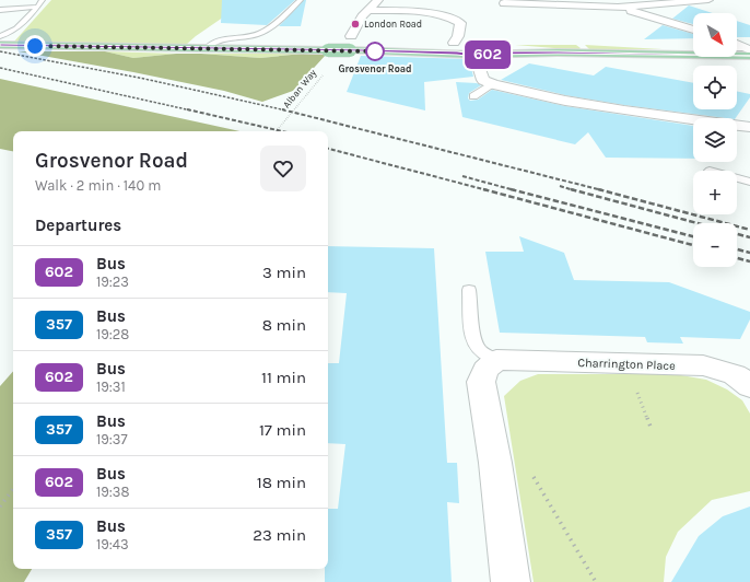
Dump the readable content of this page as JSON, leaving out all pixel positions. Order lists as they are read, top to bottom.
{
  "streets": {
    "street": ["Charrington Place"],
    "path": ["Alban Way"]
  },
  "places": ["London Road", "Grosvenor Road"],
  "lines": ["bus line 602"],
  "north": "bottom right",
  "page": {
    "on_map": "602",
    "map_buttons": ["+", "−"],
    "heading": [
      ["Grosvenor Road", "Walk · 2 min · 140 m"],
      "Departures"
    ],
    "list": [
      {
        "mark": "602",
        "name": "Bus",
        "note": "19:23",
        "value": "3 min"
      },
      {
        "mark": "357",
        "name": "Bus",
        "note": "19:28",
        "value": "8 min"
      },
      {
        "mark": "602",
        "name": "Bus",
        "note": "19:31",
        "value": "11 min"
      },
      {
        "mark": "357",
        "name": "Bus",
        "note": "19:37",
        "value": "17 min"
      },
      {
        "mark": "602",
        "name": "Bus",
        "note": "19:38",
        "value": "18 min"
      },
      {
        "mark": "357",
        "name": "Bus",
        "note": "19:43",
        "value": "23 min"
      }
    ]
  }
}
